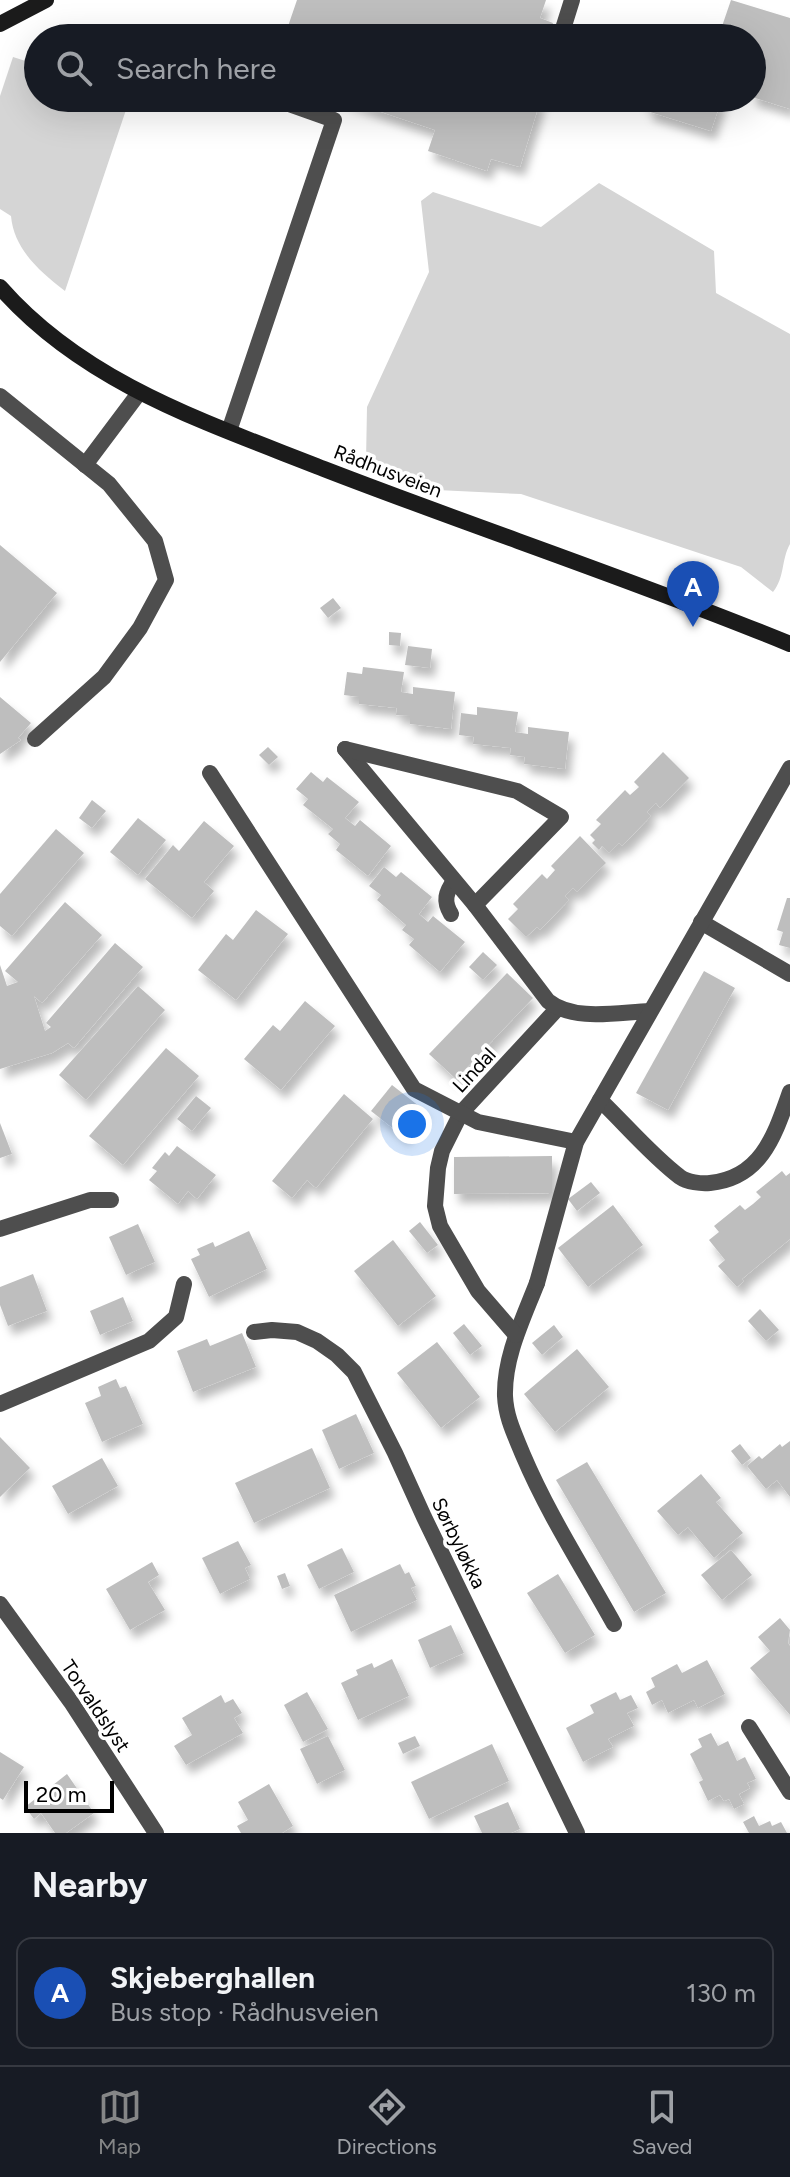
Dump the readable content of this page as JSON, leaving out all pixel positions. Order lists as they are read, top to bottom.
{
  "streets": {
    "street": [
      "Rådhusveien",
      "Lindal",
      "Sørbyløkka",
      "Torvaldslyst"
    ]
  },
  "scale_bar": "20 m",
  "page": {
    "search": "Search here",
    "pins": "A",
    "scale": "20 m",
    "heading": "Nearby",
    "list": [
      {
        "mark": "A",
        "name": "Skjeberghallen",
        "note": "Bus stop · Rådhusveien",
        "value": "130 m"
      }
    ],
    "nav": ["Map", "Directions", "Saved"]
  }
}
